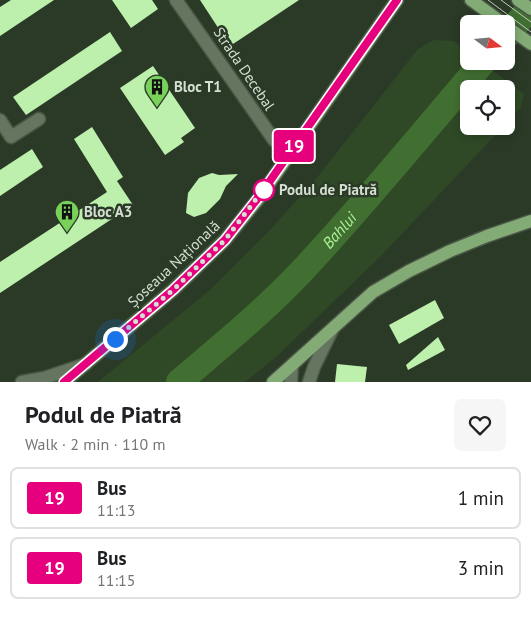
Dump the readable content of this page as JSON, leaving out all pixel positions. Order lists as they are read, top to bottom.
{
  "streets": {
    "main road": ["Șoseaua Națională"],
    "street": ["Strada Decebal"]
  },
  "crossings": [
    ["Strada Decebal", "Șoseaua Națională"]
  ],
  "water": ["Bahlui"],
  "places": {
    "building": ["Bloc T1", "Bloc A3"],
    "other": ["Podul de Piatră"]
  },
  "lines": ["bus line 19"],
  "north": "right",
  "page": {
    "on_map": "19",
    "heading": ["Podul de Piatră", "Walk · 2 min · 110 m"],
    "list": [
      {
        "mark": "19",
        "name": "Bus",
        "note": "11:13",
        "value": "1 min"
      },
      {
        "mark": "19",
        "name": "Bus",
        "note": "11:15",
        "value": "3 min"
      }
    ]
  }
}
